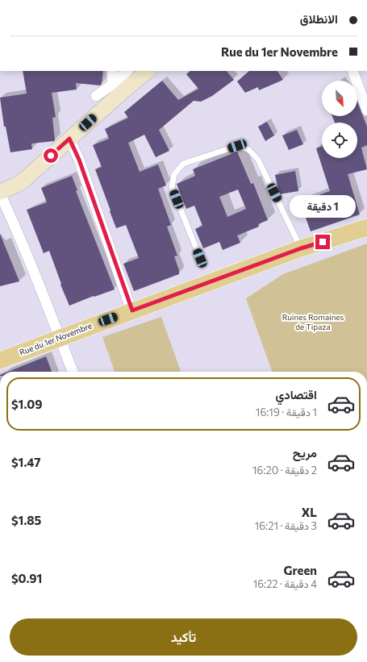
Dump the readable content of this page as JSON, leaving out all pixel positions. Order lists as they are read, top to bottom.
{
  "streets": {
    "main road": ["Rue du 1er Novembre"]
  },
  "parks": ["Ruines Romaines de Tipaza"],
  "north": "bottom right",
  "page": {
    "banner": ["الانطلاق", "Rue du 1er Novembre"],
    "bubble": "1 دقيقة",
    "list": [
      {
        "name": "اقتصادي",
        "note": "1 دقيقة · 16:19",
        "value": "$1.09"
      },
      {
        "name": "مريح",
        "note": "2 دقيقة · 16:20",
        "value": "$1.47"
      },
      {
        "name": "XL",
        "note": "3 دقيقة · 16:21",
        "value": "$1.85"
      },
      {
        "name": "Green",
        "note": "4 دقيقة · 16:22",
        "value": "$0.91"
      }
    ],
    "buttons": "تأكيد"
  }
}
